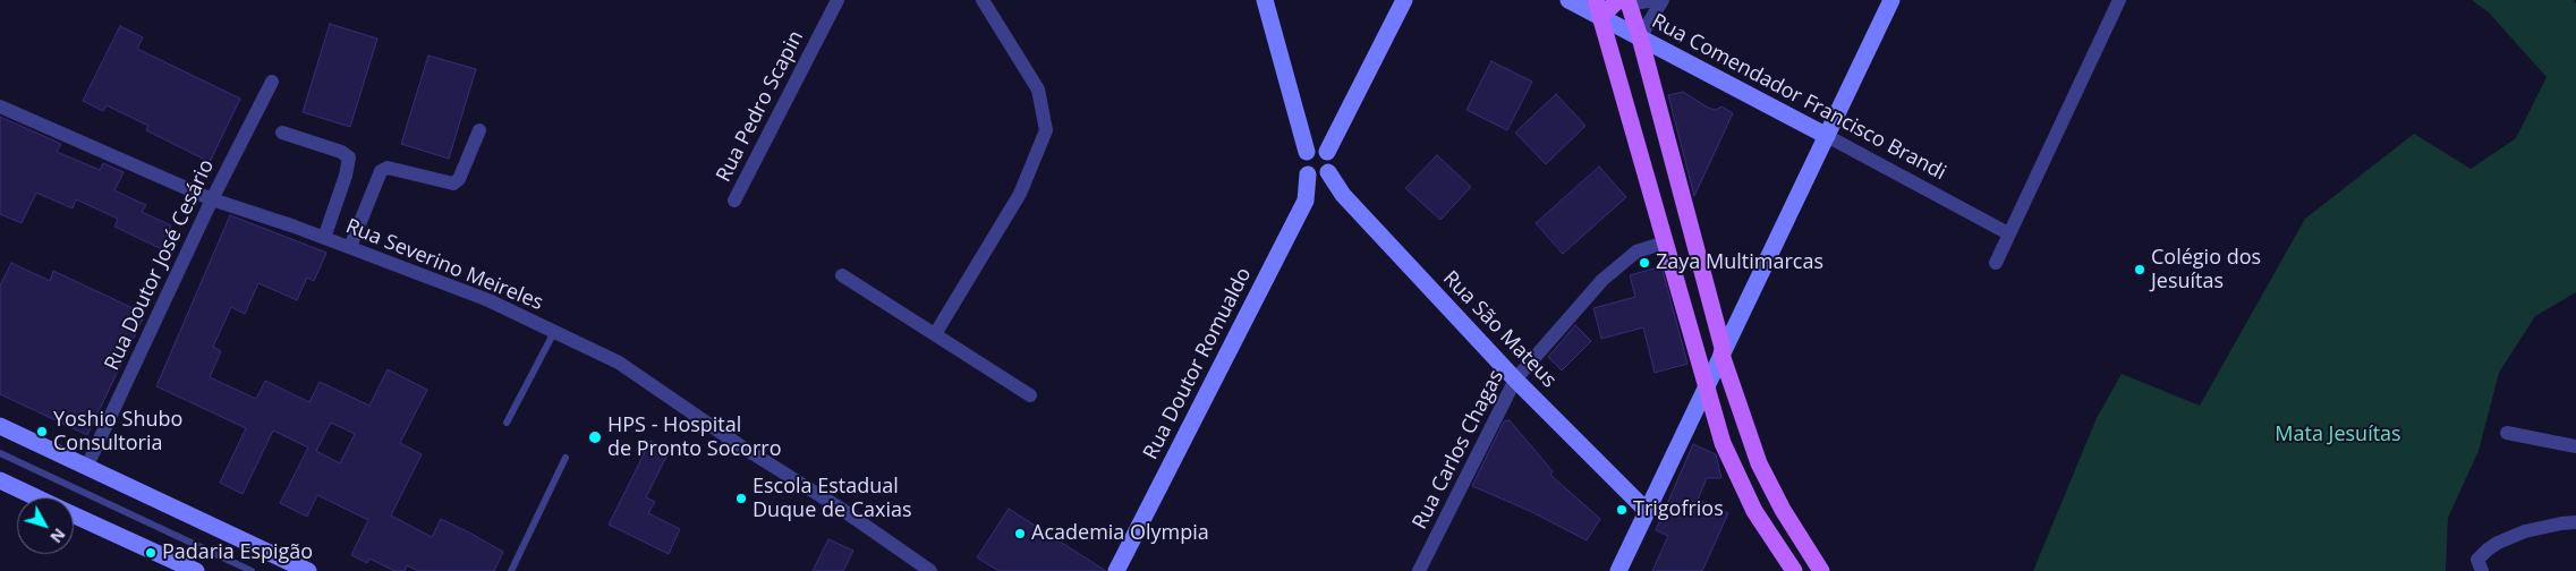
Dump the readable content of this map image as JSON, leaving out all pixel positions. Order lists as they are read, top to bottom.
{
  "streets": {
    "main road": ["Rua Comendador Francisco Brandi", "Rua São Mateus", "Rua Doutor Romualdo"],
    "street": [
      "Rua Pedro Scapin",
      "Rua Doutor José Cesário",
      "Rua Severino Meireles",
      "Rua Carlos Chagas"
    ]
  },
  "crossings": [
    ["Rua Doutor José Cesário", "Rua Severino Meireles"],
    ["Rua São Mateus", "Rua Doutor Romualdo"],
    ["Rua São Mateus", "Rua Carlos Chagas"]
  ],
  "parks": ["Mata Jesuítas"],
  "places": [
    "Zaya Multimarcas",
    "Colégio dos Jesuítas",
    "Yoshio Shubo Consultoria",
    "HPS - Hospital de Pronto Socorro",
    "Escola Estadual Duque de Caxias",
    "Trigofrios",
    "Academia Olympia",
    "Padaria Espigão"
  ],
  "north": "bottom right"
}
